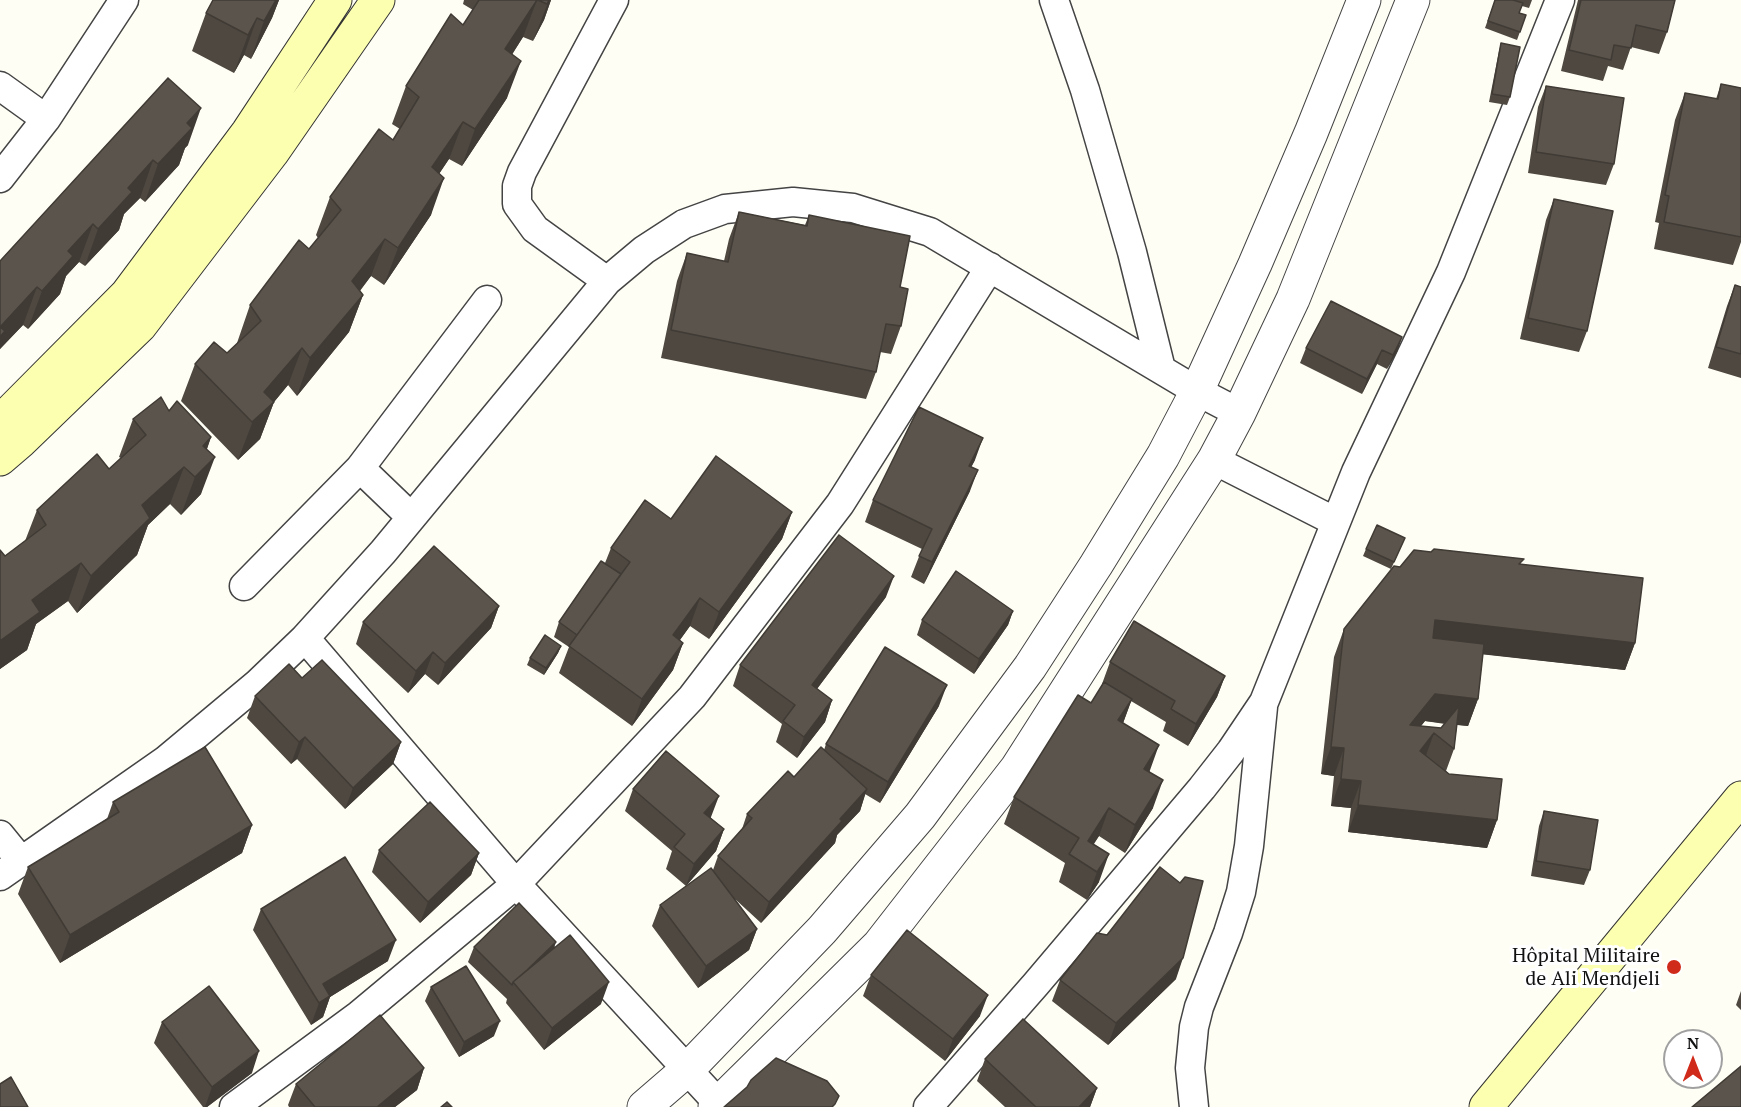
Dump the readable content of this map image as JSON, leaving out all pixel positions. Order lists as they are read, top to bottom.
{
  "places": ["Hôpital Militaire de Ali Mendjeli"],
  "north": "top"
}
